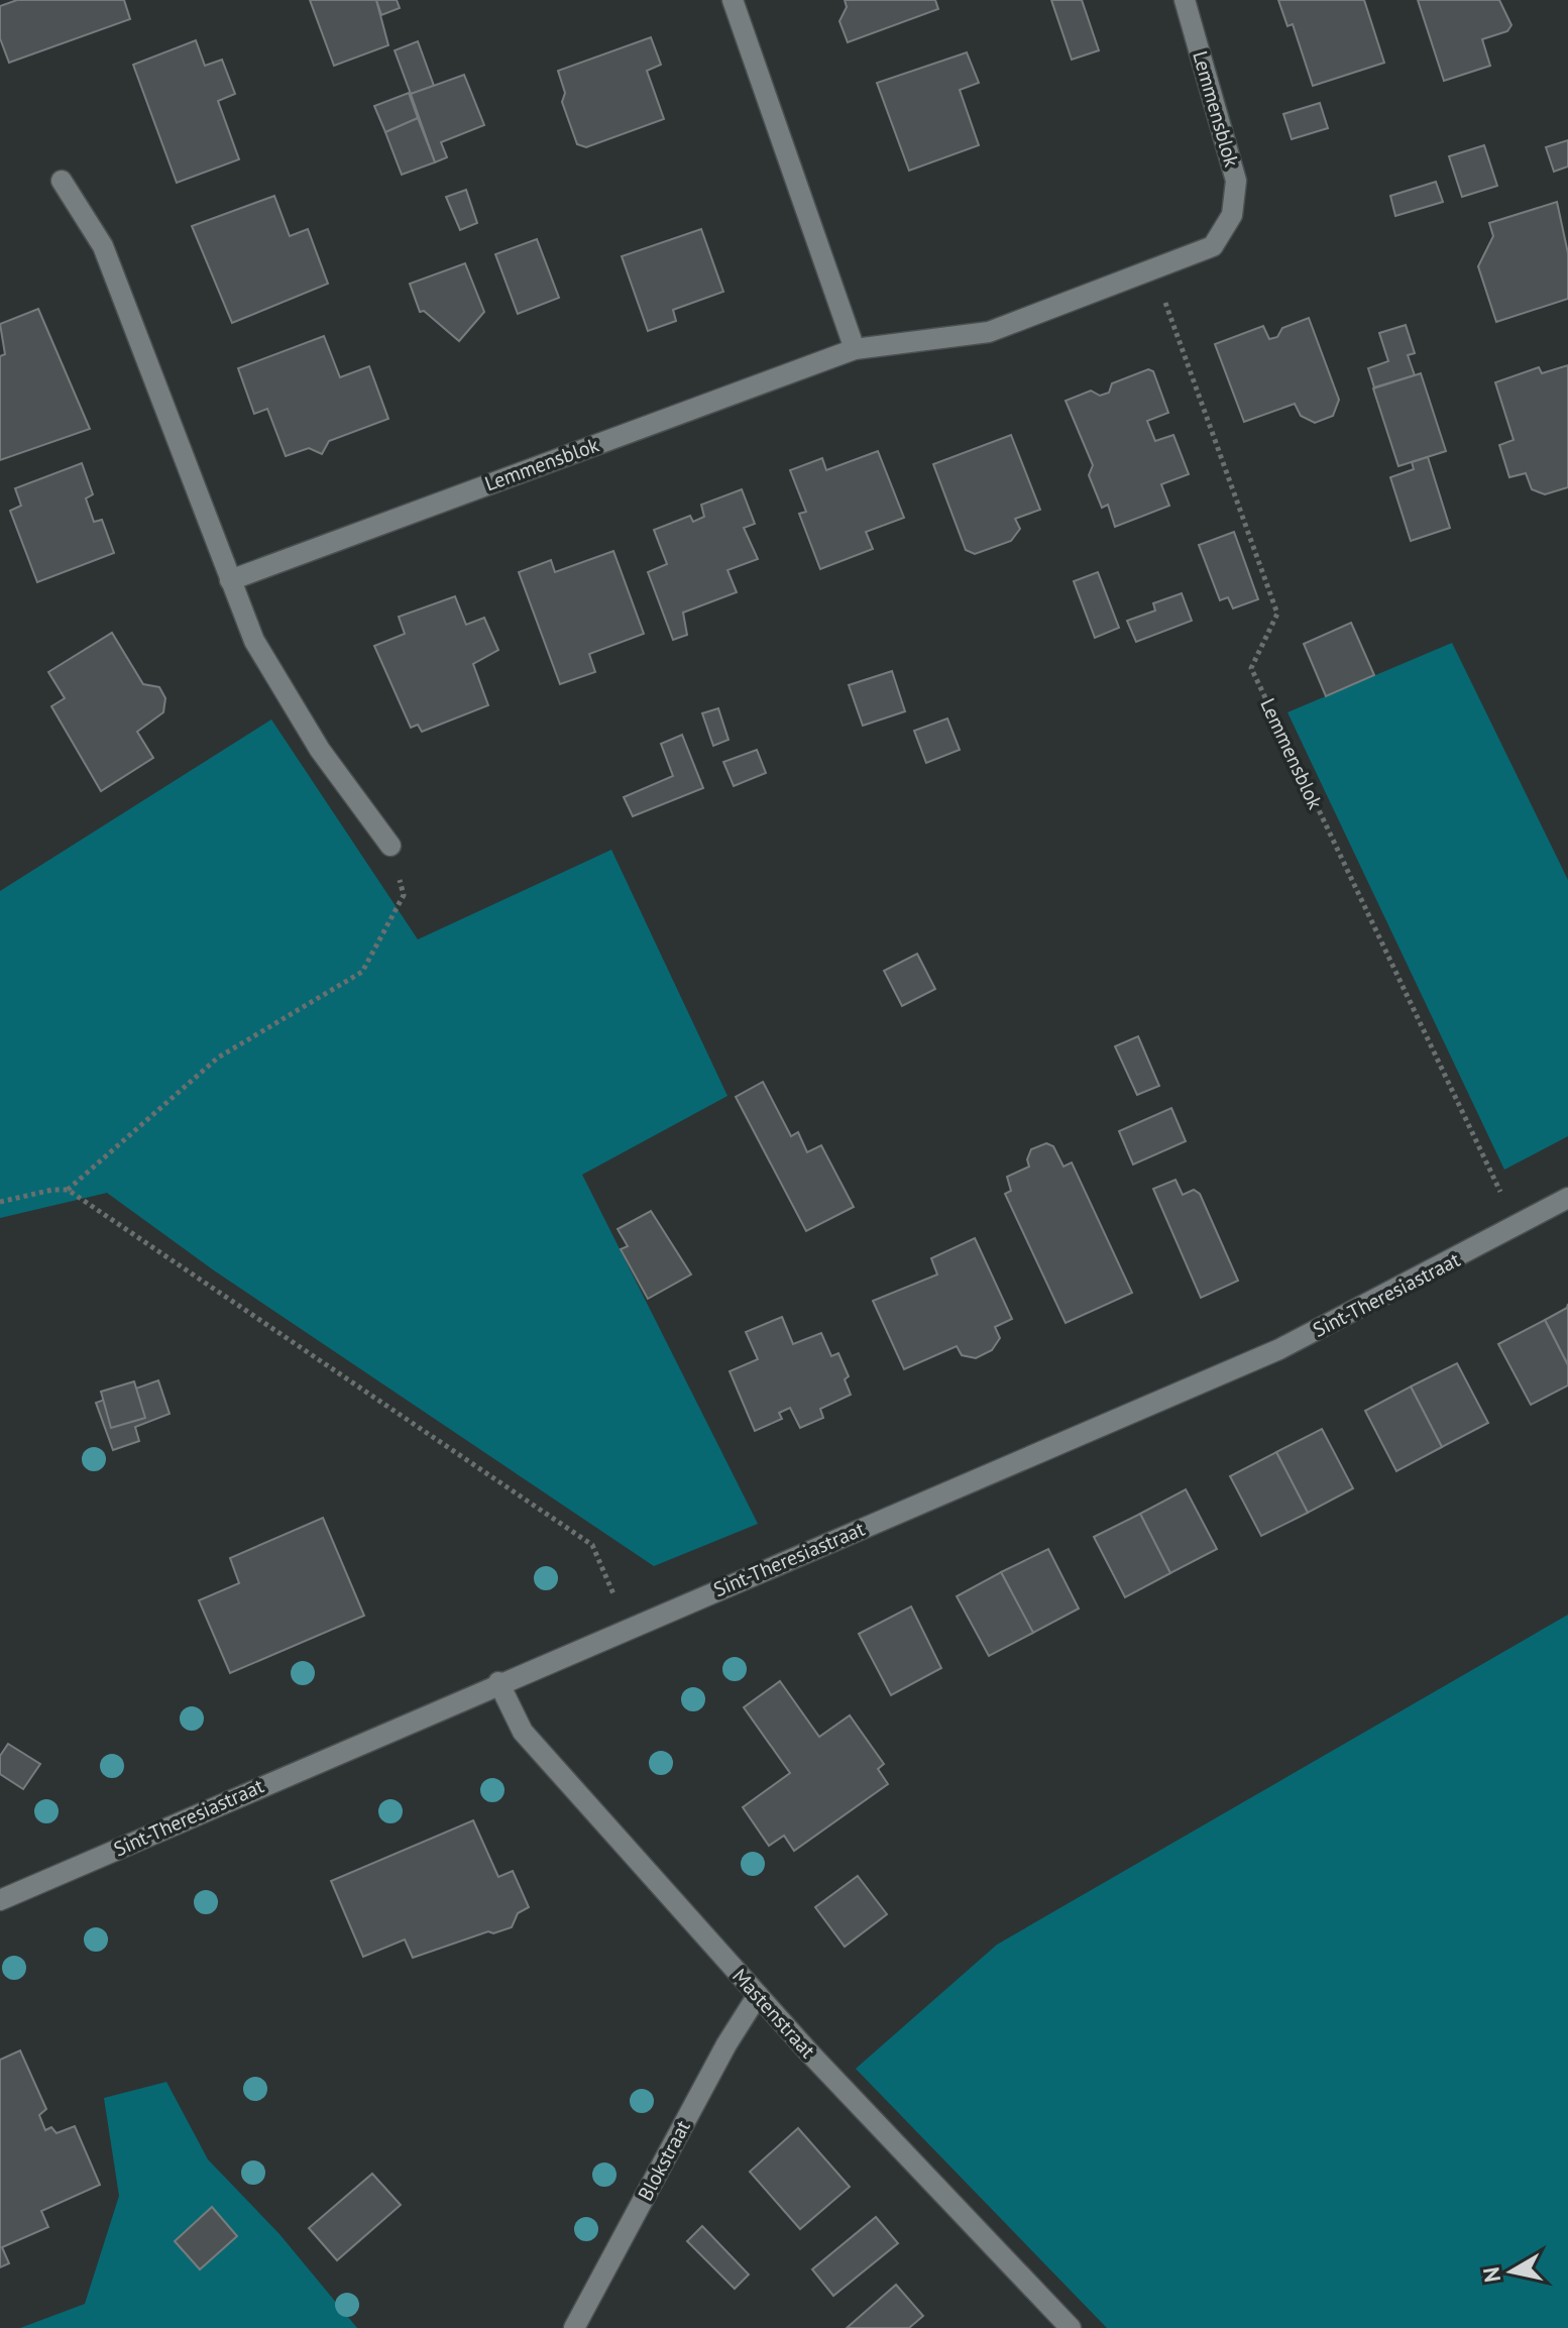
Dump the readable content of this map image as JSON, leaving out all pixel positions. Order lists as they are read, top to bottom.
{
  "streets": {
    "street": [
      "Lemmensblok",
      "Sint-Theresiastraat",
      "Mastenstraat",
      "Blokstraat"
    ]
  },
  "crossings": [
    ["Lemmensblok", "Sint-Theresiastraat"],
    ["Sint-Theresiastraat", "Mastenstraat"],
    ["Mastenstraat", "Blokstraat"]
  ],
  "north": "left"
}
